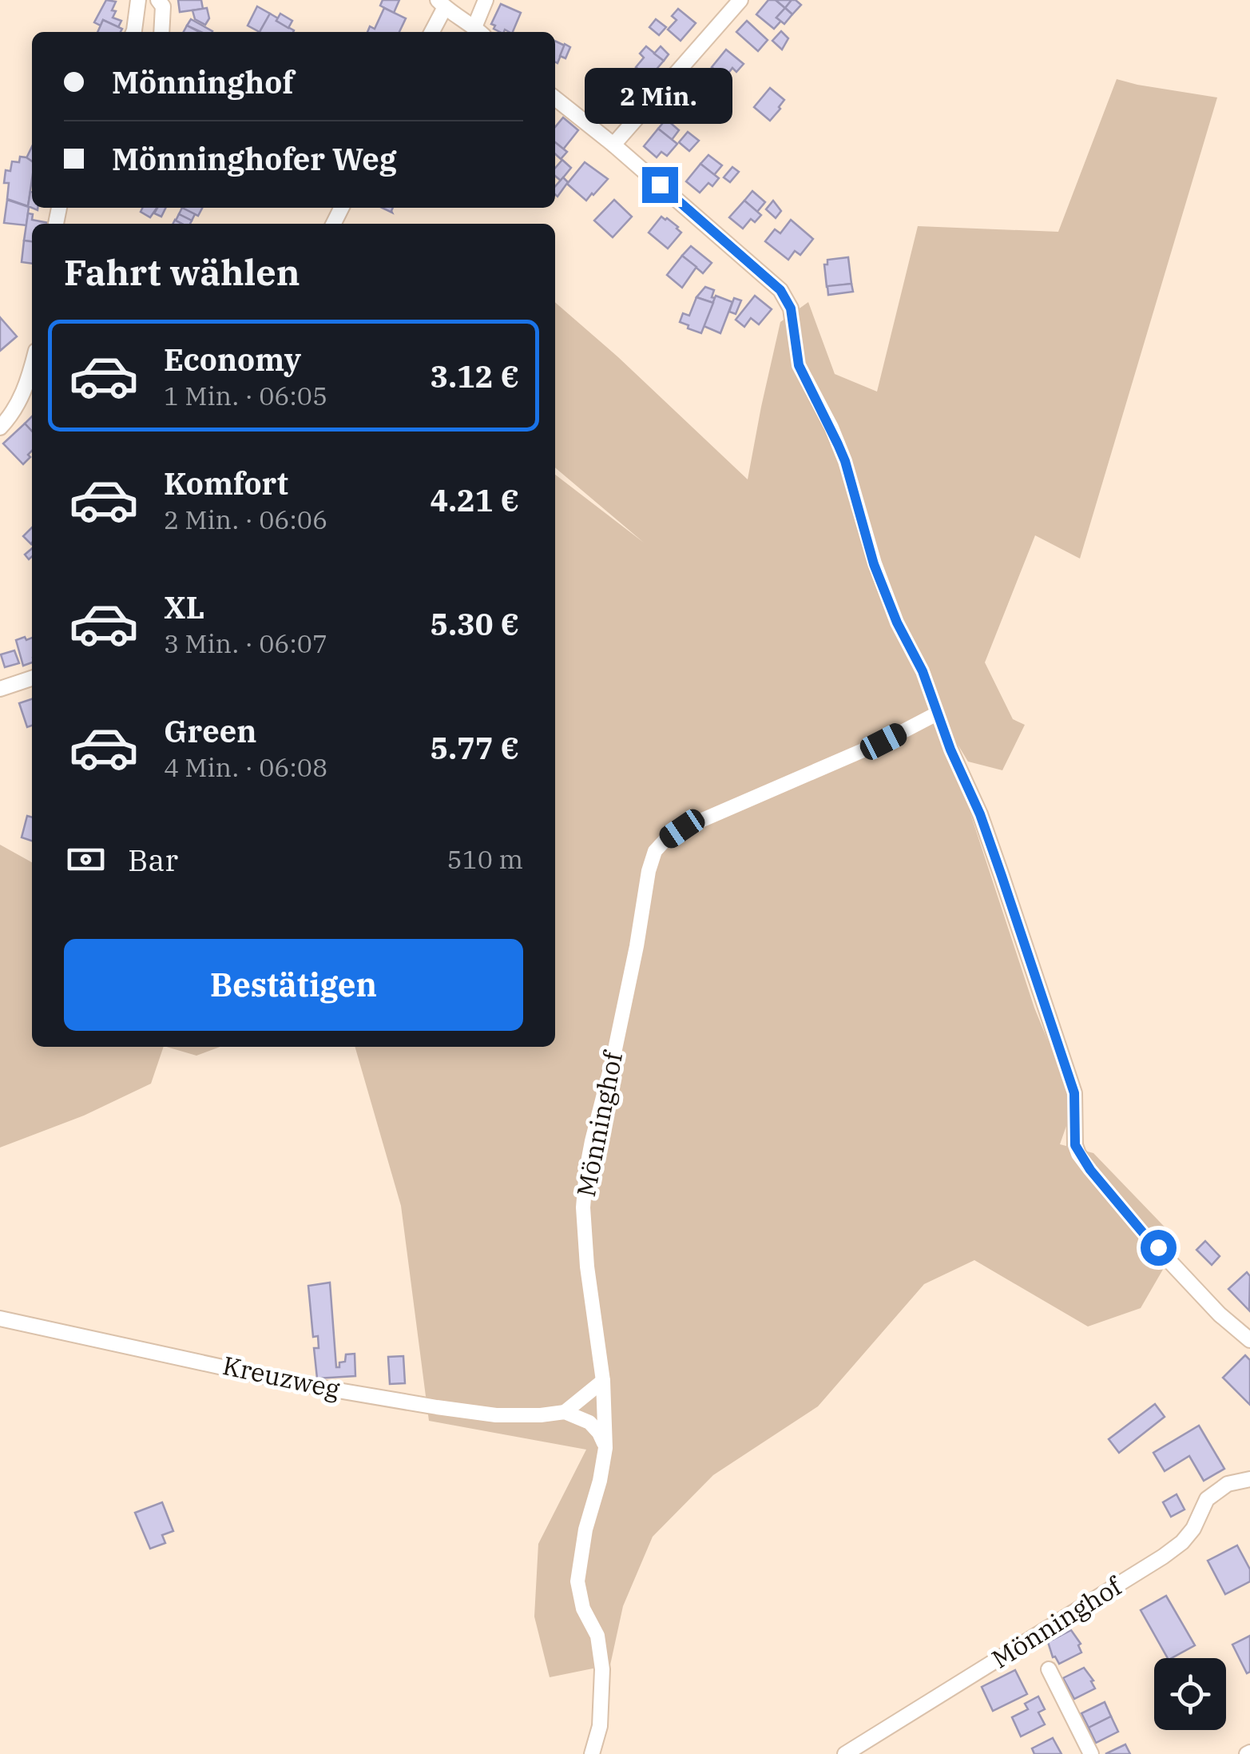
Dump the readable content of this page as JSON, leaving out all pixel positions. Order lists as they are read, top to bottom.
{
  "streets": {
    "street": ["Mönninghof", "Kreuzweg"]
  },
  "page": {
    "banner": ["Mönninghof", "Mönninghofer Weg"],
    "bubble": "2 Min.",
    "heading": "Fahrt wählen",
    "list": [
      {
        "name": "Economy",
        "note": "1 Min. · 06:05",
        "value": "3.12 €"
      },
      {
        "name": "Komfort",
        "note": "2 Min. · 06:06",
        "value": "4.21 €"
      },
      {
        "name": "XL",
        "note": "3 Min. · 06:07",
        "value": "5.30 €"
      },
      {
        "name": "Green",
        "note": "4 Min. · 06:08",
        "value": "5.77 €"
      }
    ],
    "pay": ["Bar", "510 m"],
    "buttons": "Bestätigen"
  }
}
